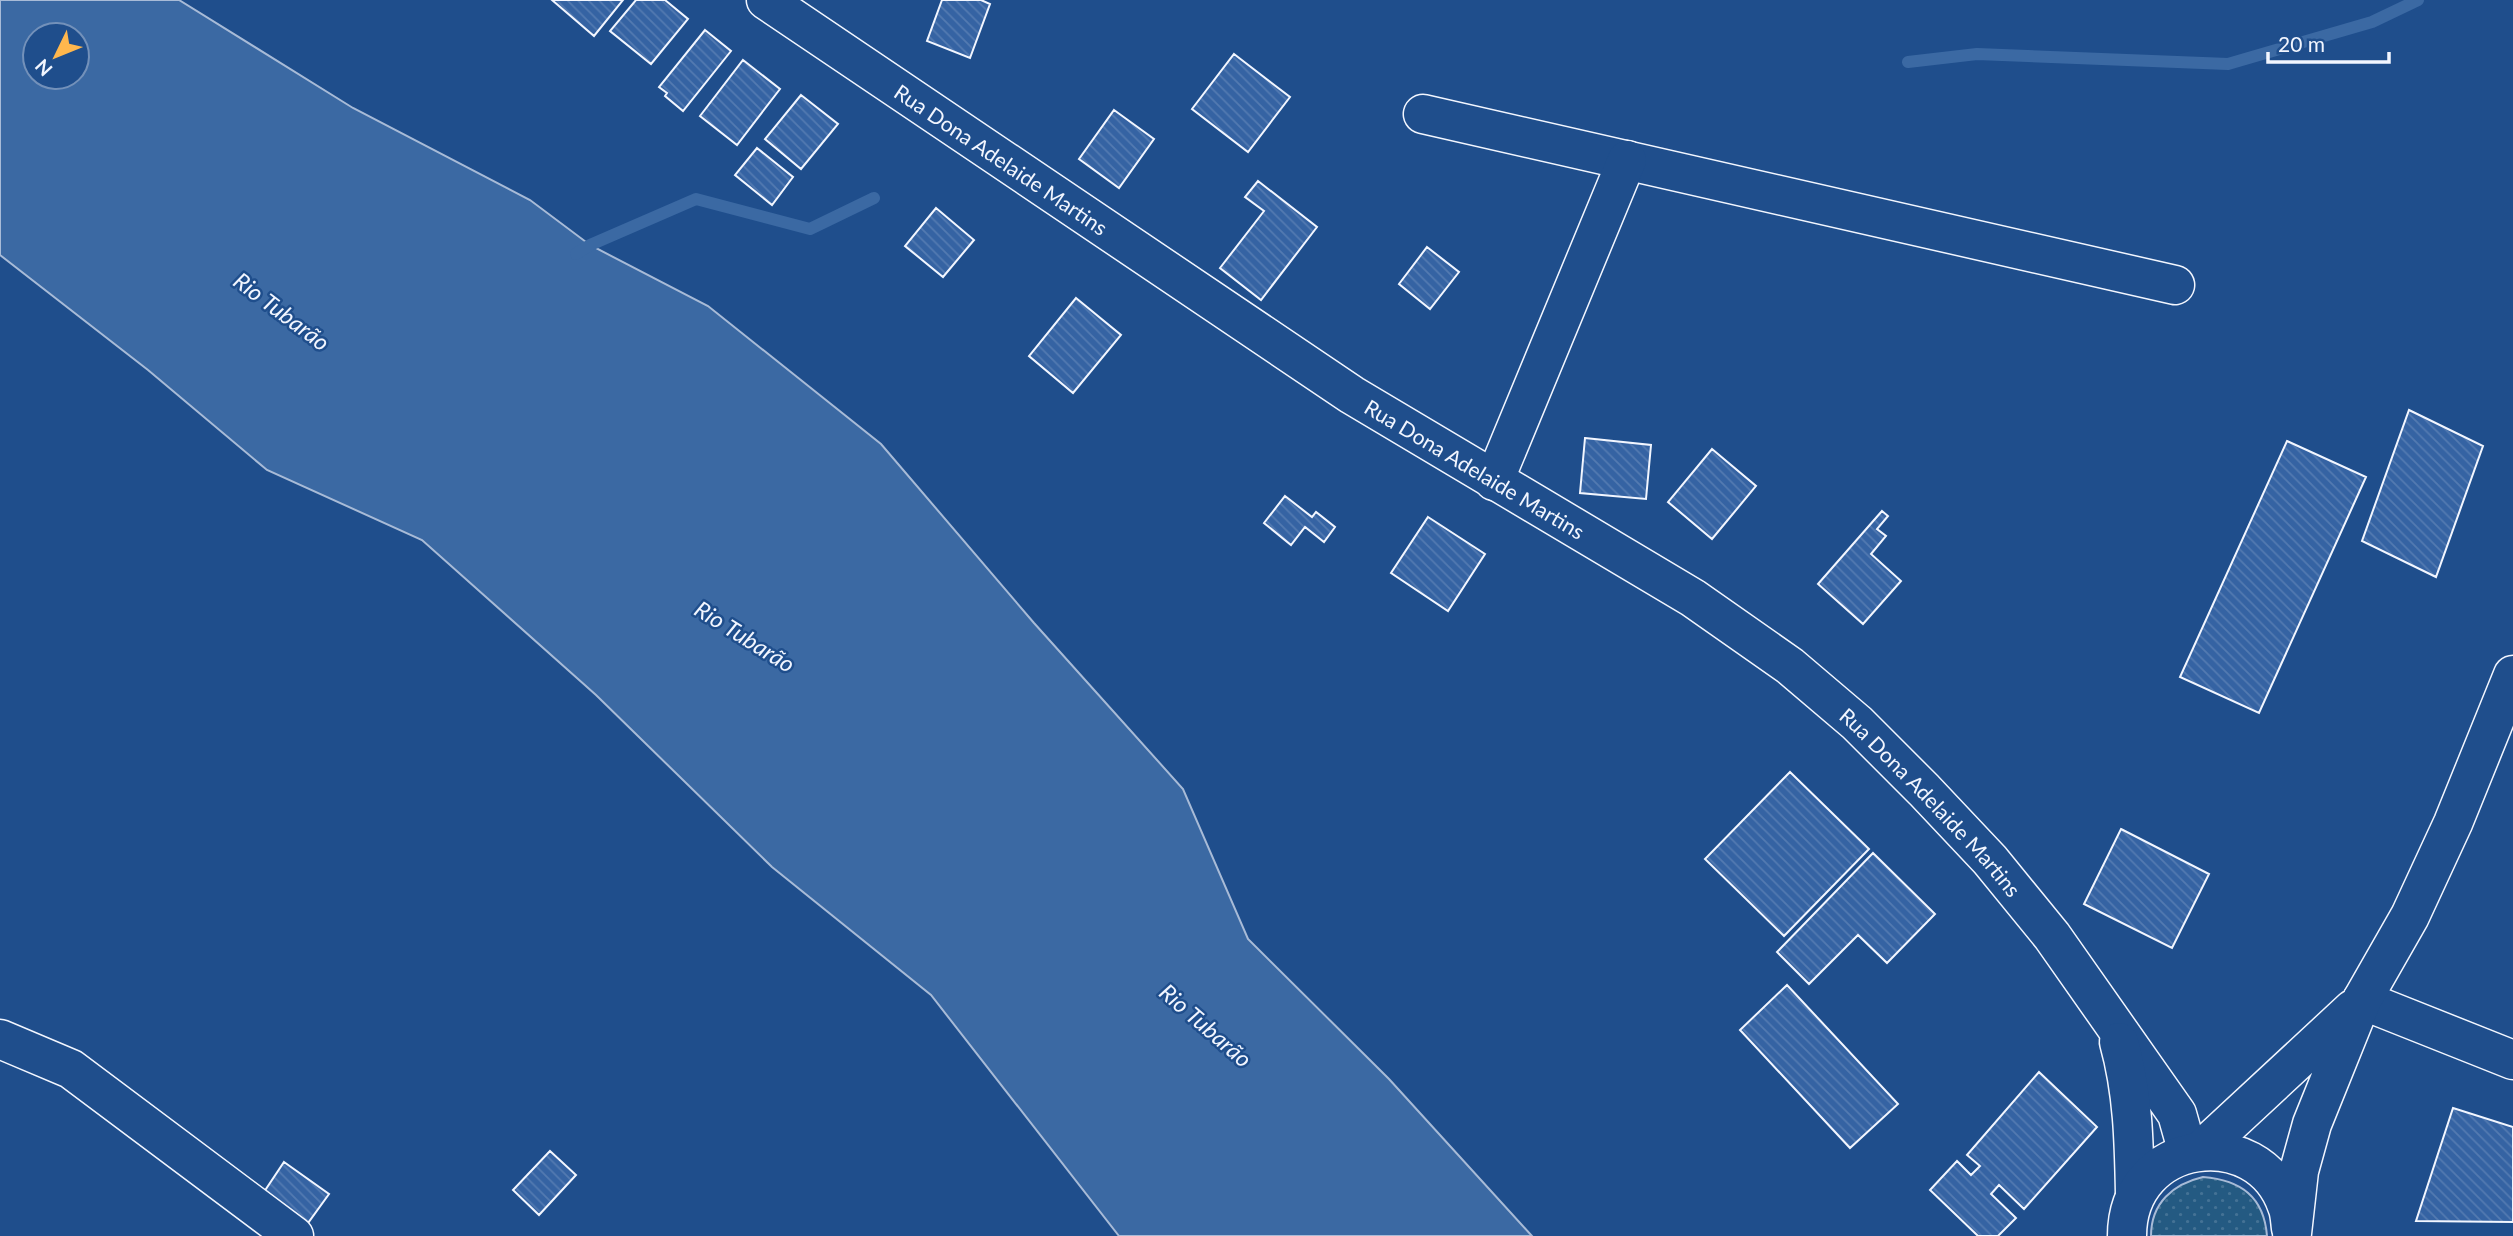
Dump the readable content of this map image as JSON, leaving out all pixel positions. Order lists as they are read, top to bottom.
{
  "streets": {
    "street": ["Rua Dona Adelaide Martins"]
  },
  "water": ["Rio Tubarão"],
  "scale_bar": "20 m",
  "north": "bottom left"
}
